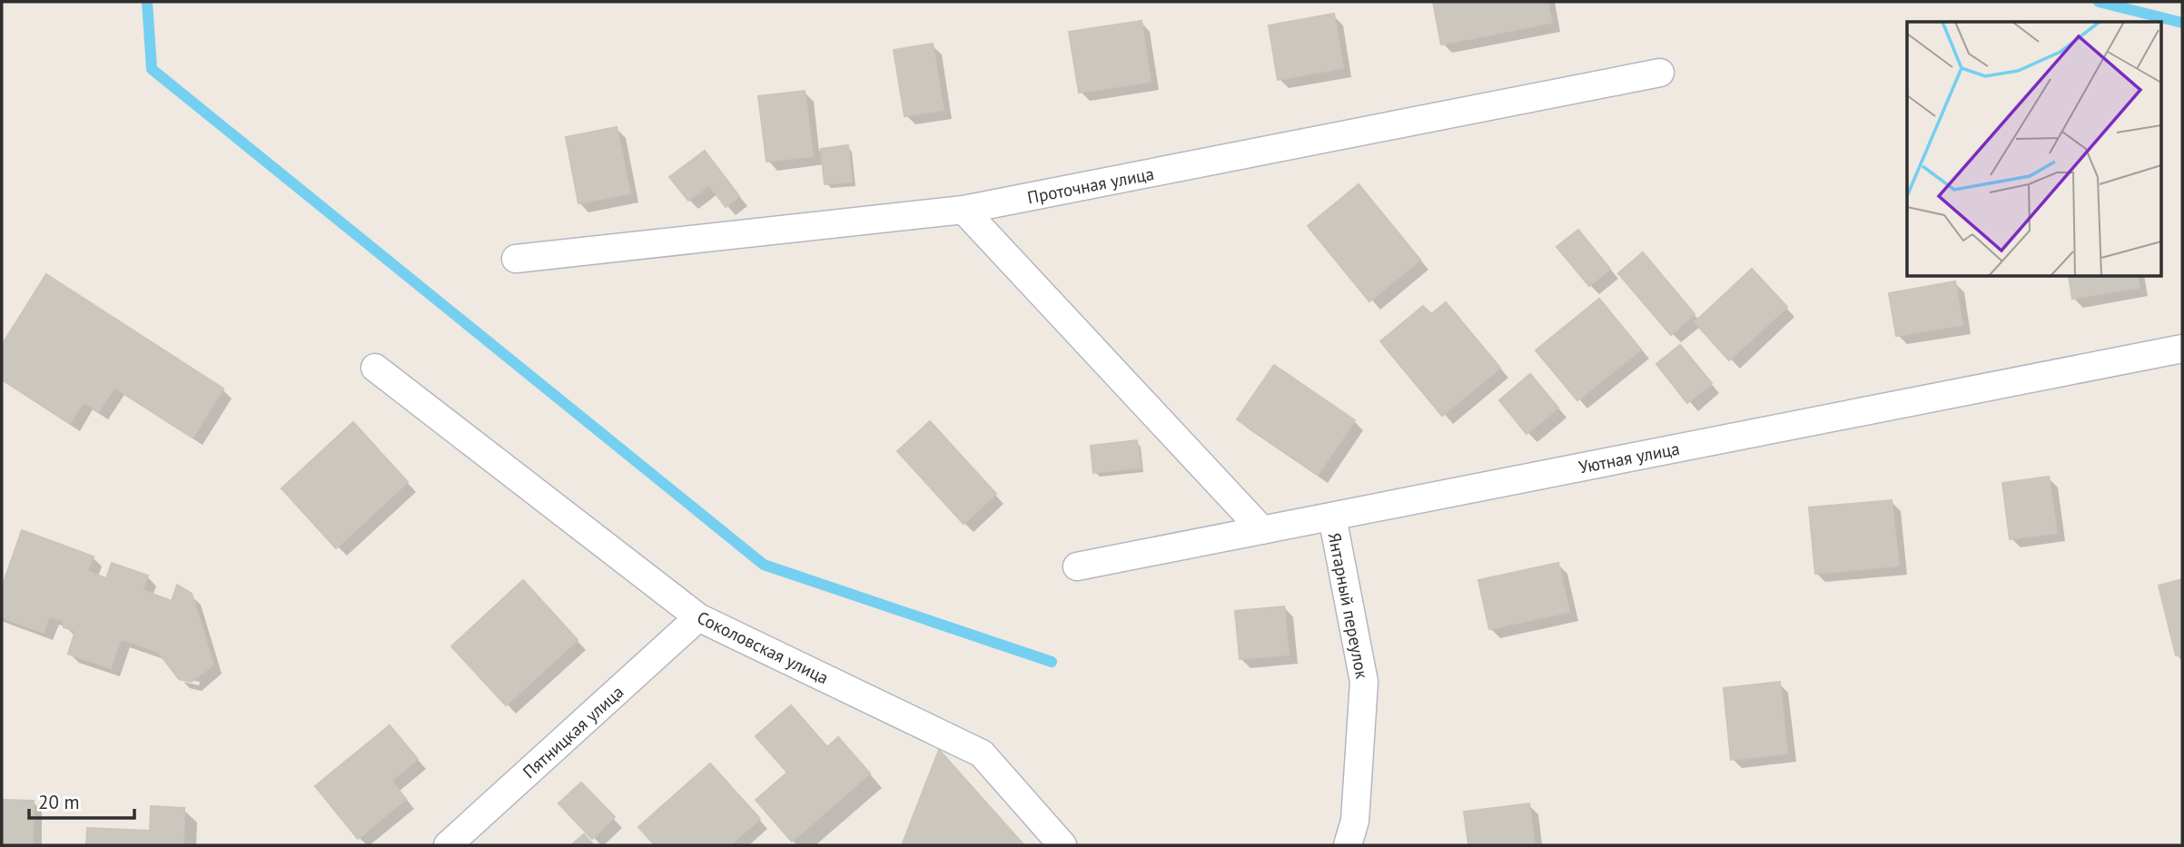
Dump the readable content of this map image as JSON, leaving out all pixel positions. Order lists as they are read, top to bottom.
{
  "streets": {
    "street": [
      "Проточная улица",
      "Уютная улица",
      "Янтарный переулок",
      "Соколовская улица",
      "Пятницкая улица"
    ]
  },
  "crossings": [
    ["Уютная улица", "Янтарный переулок"],
    ["Соколовская улица", "Пятницкая улица"]
  ],
  "scale_bar": "20 m"
}
